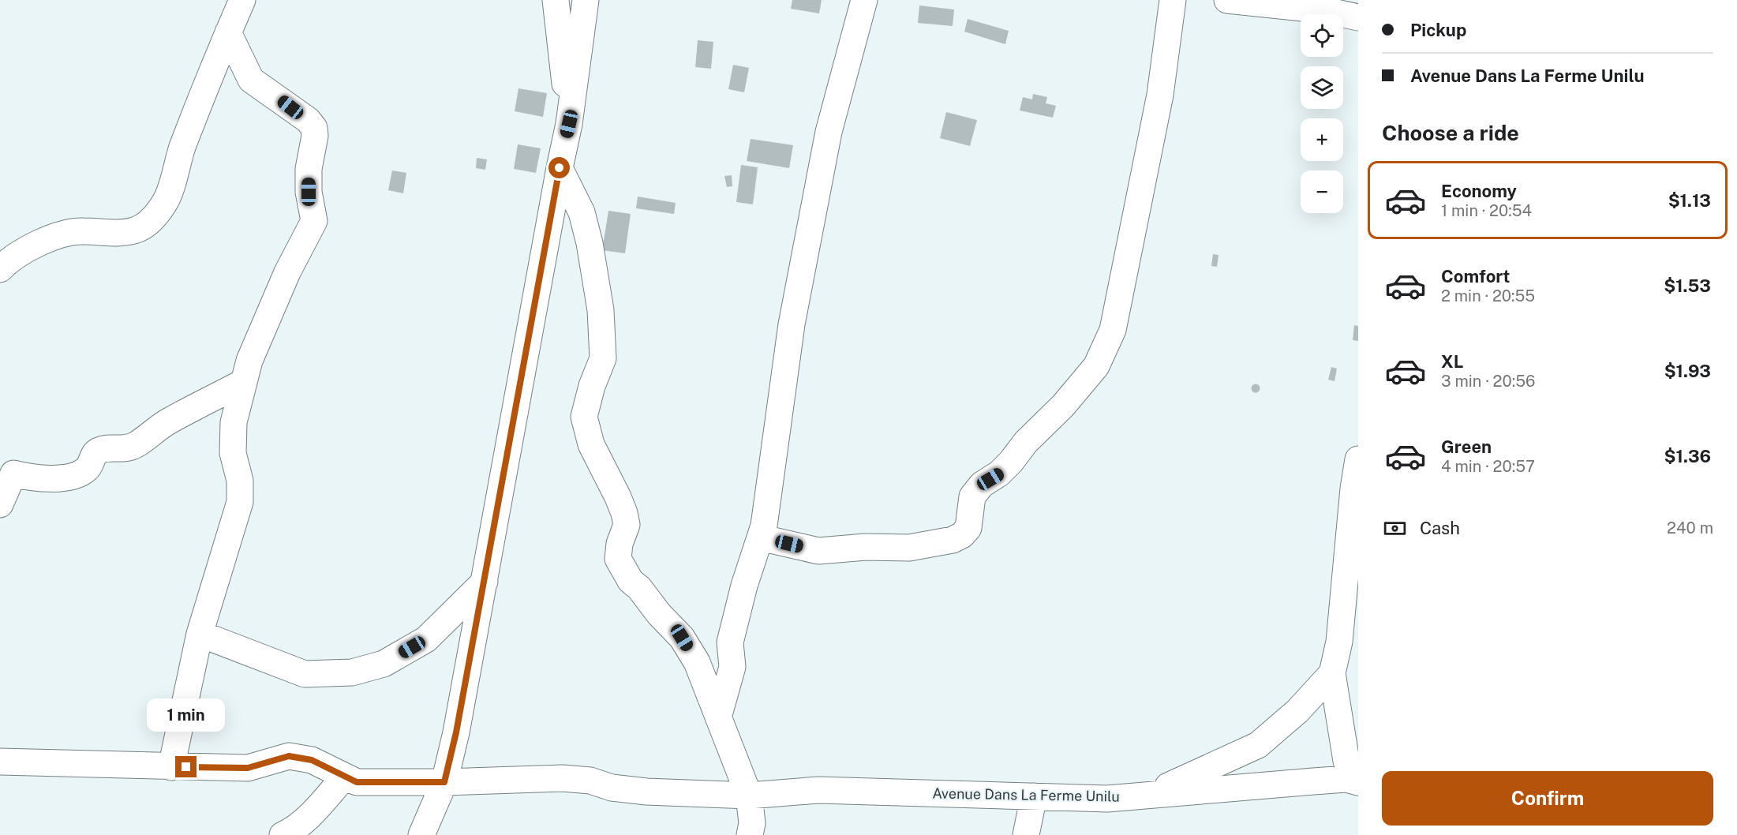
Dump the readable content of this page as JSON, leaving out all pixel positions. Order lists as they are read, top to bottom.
{
  "streets": {
    "street": ["Avenue Dans La Ferme Unilu"]
  },
  "page": {
    "banner": ["Pickup", "Avenue Dans La Ferme Unilu"],
    "map_buttons": ["+", "−"],
    "heading": "Choose a ride",
    "list": [
      {
        "name": "Economy",
        "note": "1 min · 20:54",
        "value": "$1.13"
      },
      {
        "name": "Comfort",
        "note": "2 min · 20:55",
        "value": "$1.53"
      },
      {
        "name": "XL",
        "note": "3 min · 20:56",
        "value": "$1.93"
      },
      {
        "name": "Green",
        "note": "4 min · 20:57",
        "value": "$1.36"
      }
    ],
    "pay": ["Cash", "240 m"],
    "bubble": "1 min",
    "buttons": "Confirm"
  }
}
